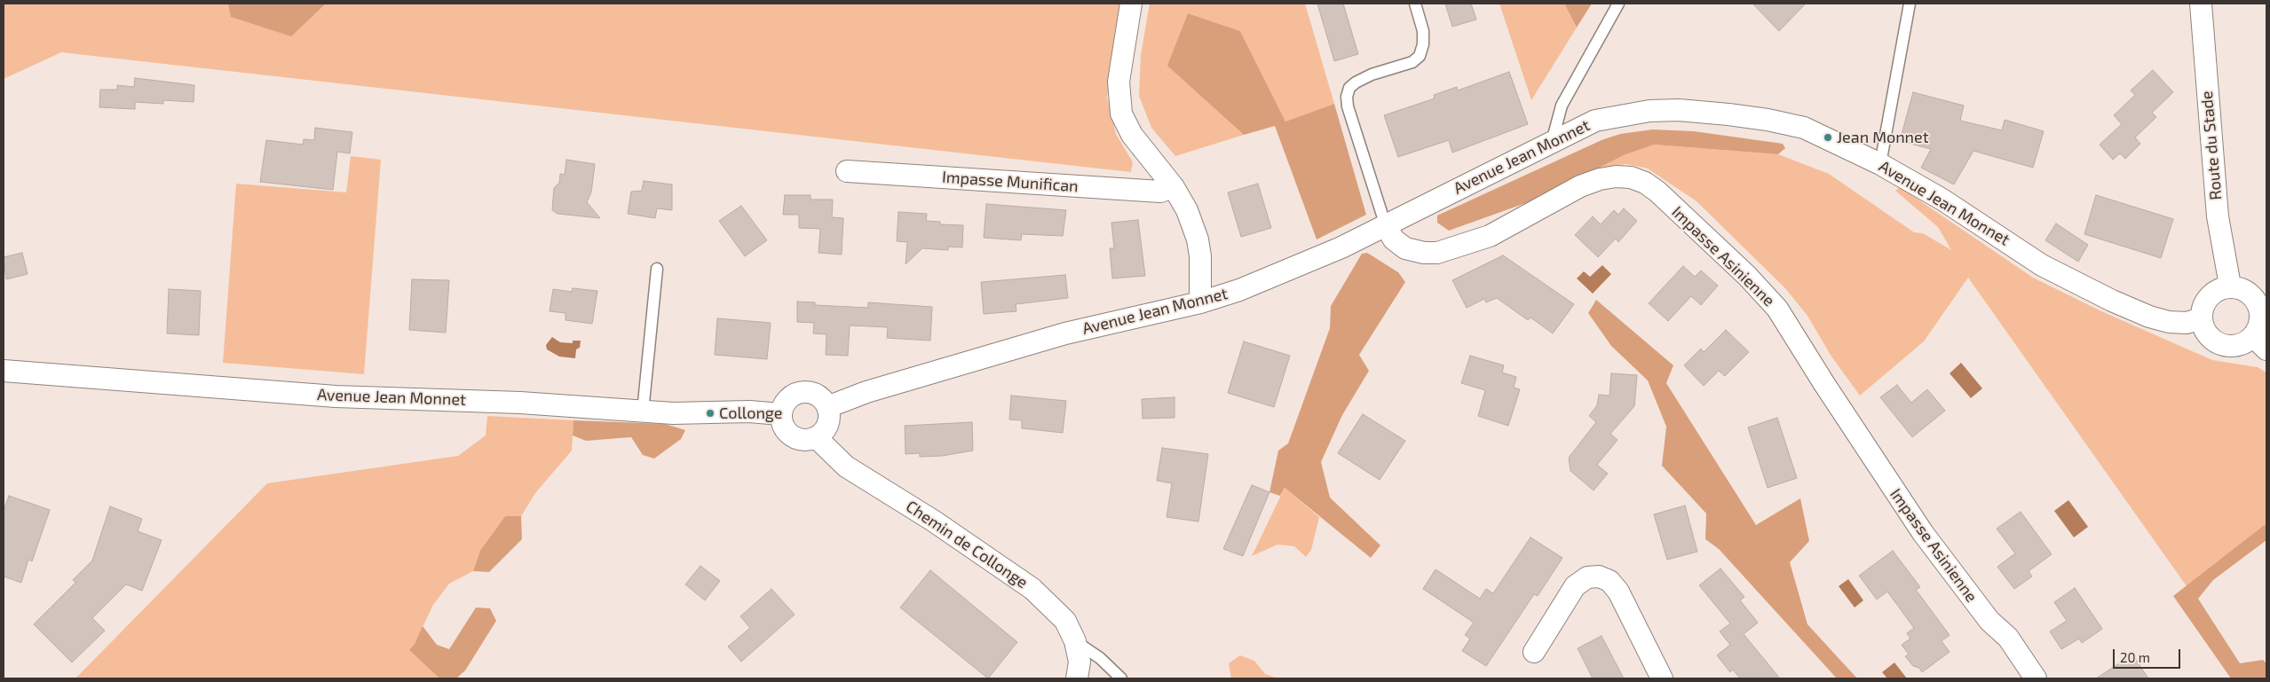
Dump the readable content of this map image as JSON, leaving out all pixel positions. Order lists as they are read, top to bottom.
{
  "streets": {
    "street": [
      "Route du Stade",
      "Avenue Jean Monnet",
      "Impasse Munifican",
      "Impasse Asinienne",
      "Chemin de Collonge"
    ]
  },
  "crossings": [
    ["Route du Stade", "Avenue Jean Monnet"],
    ["Avenue Jean Monnet", "Impasse Asinienne"],
    ["Avenue Jean Monnet", "Chemin de Collonge"]
  ],
  "places": ["Jean Monnet", "Collonge"],
  "scale_bar": "20 m"
}
